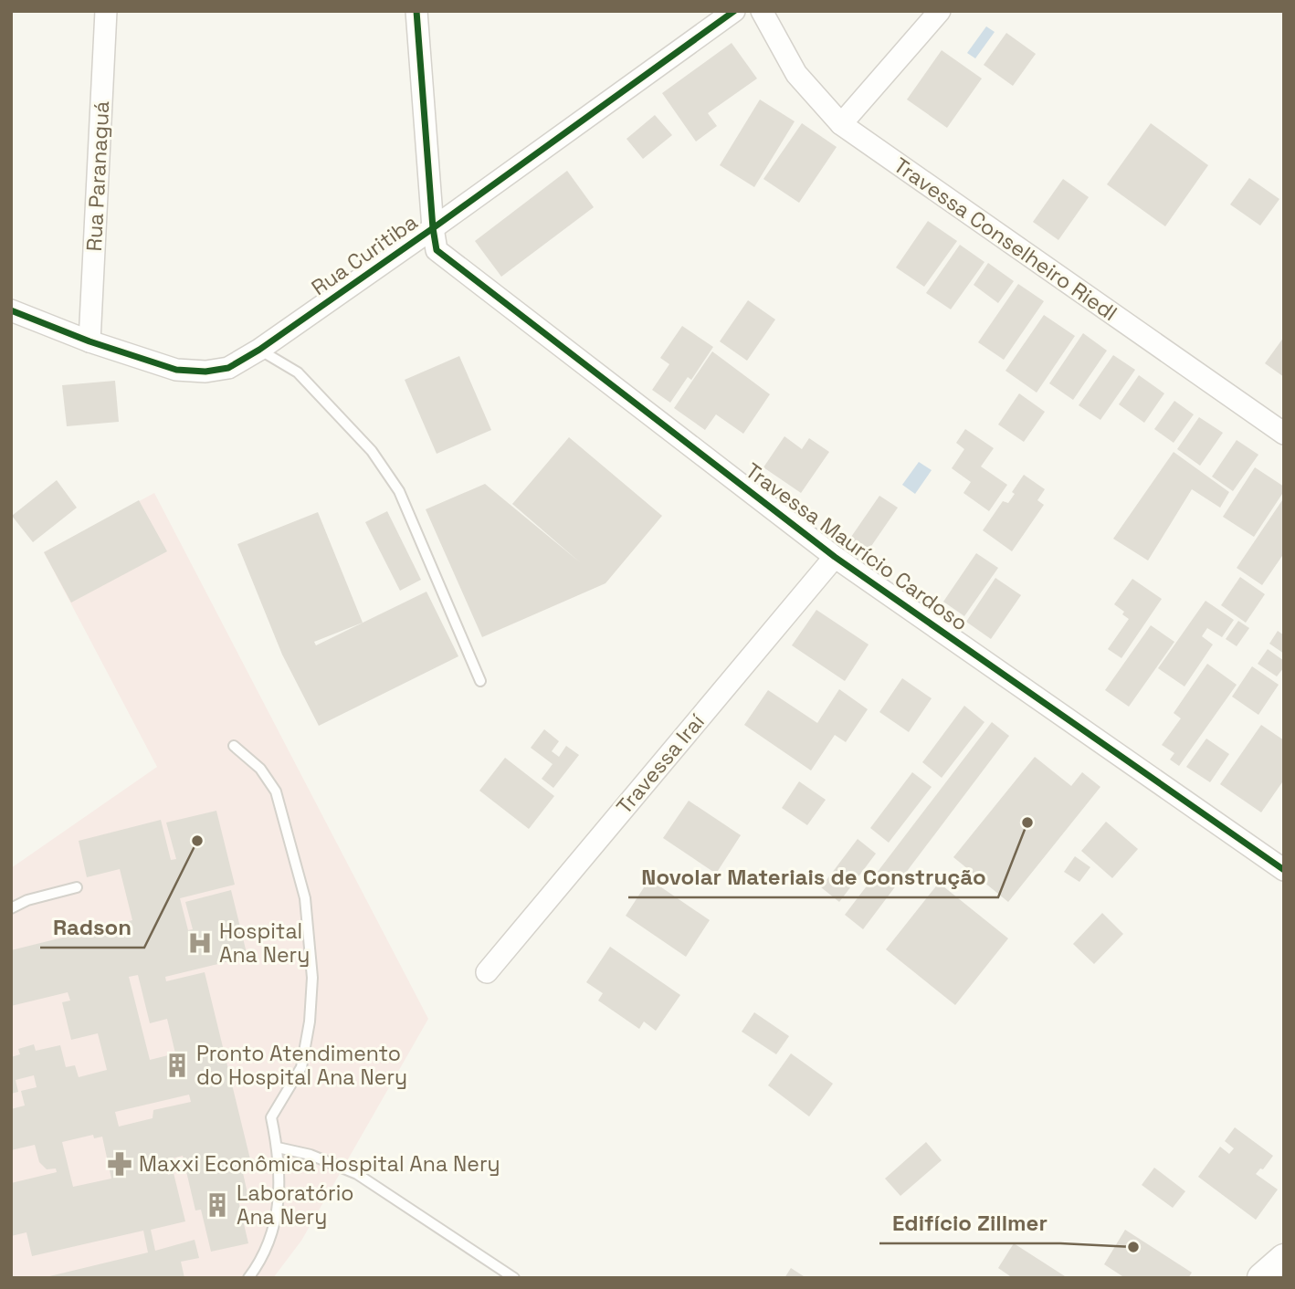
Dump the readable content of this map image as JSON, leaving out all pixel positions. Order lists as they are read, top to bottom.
{
  "streets": {
    "street": [
      "Rua Paranaguá",
      "Travessa Conselheiro Riedl",
      "Rua Curitiba",
      "Travessa Maurício Cardoso",
      "Travessa Iraí"
    ]
  },
  "crossings": [
    ["Rua Paranaguá", "Rua Curitiba"],
    ["Rua Curitiba", "Travessa Maurício Cardoso"],
    ["Travessa Maurício Cardoso", "Travessa Iraí"]
  ],
  "places": {
    "other": ["Novolar Materiais de Construção", "Radson", "Edifício Zillmer"],
    "hospital": ["Hospital Ana Nery"],
    "building": ["Pronto Atendimento do Hospital Ana Nery", "Laboratório Ana Nery"],
    "pharmacy": ["Maxxi Econômica Hospital Ana Nery"]
  }
}
